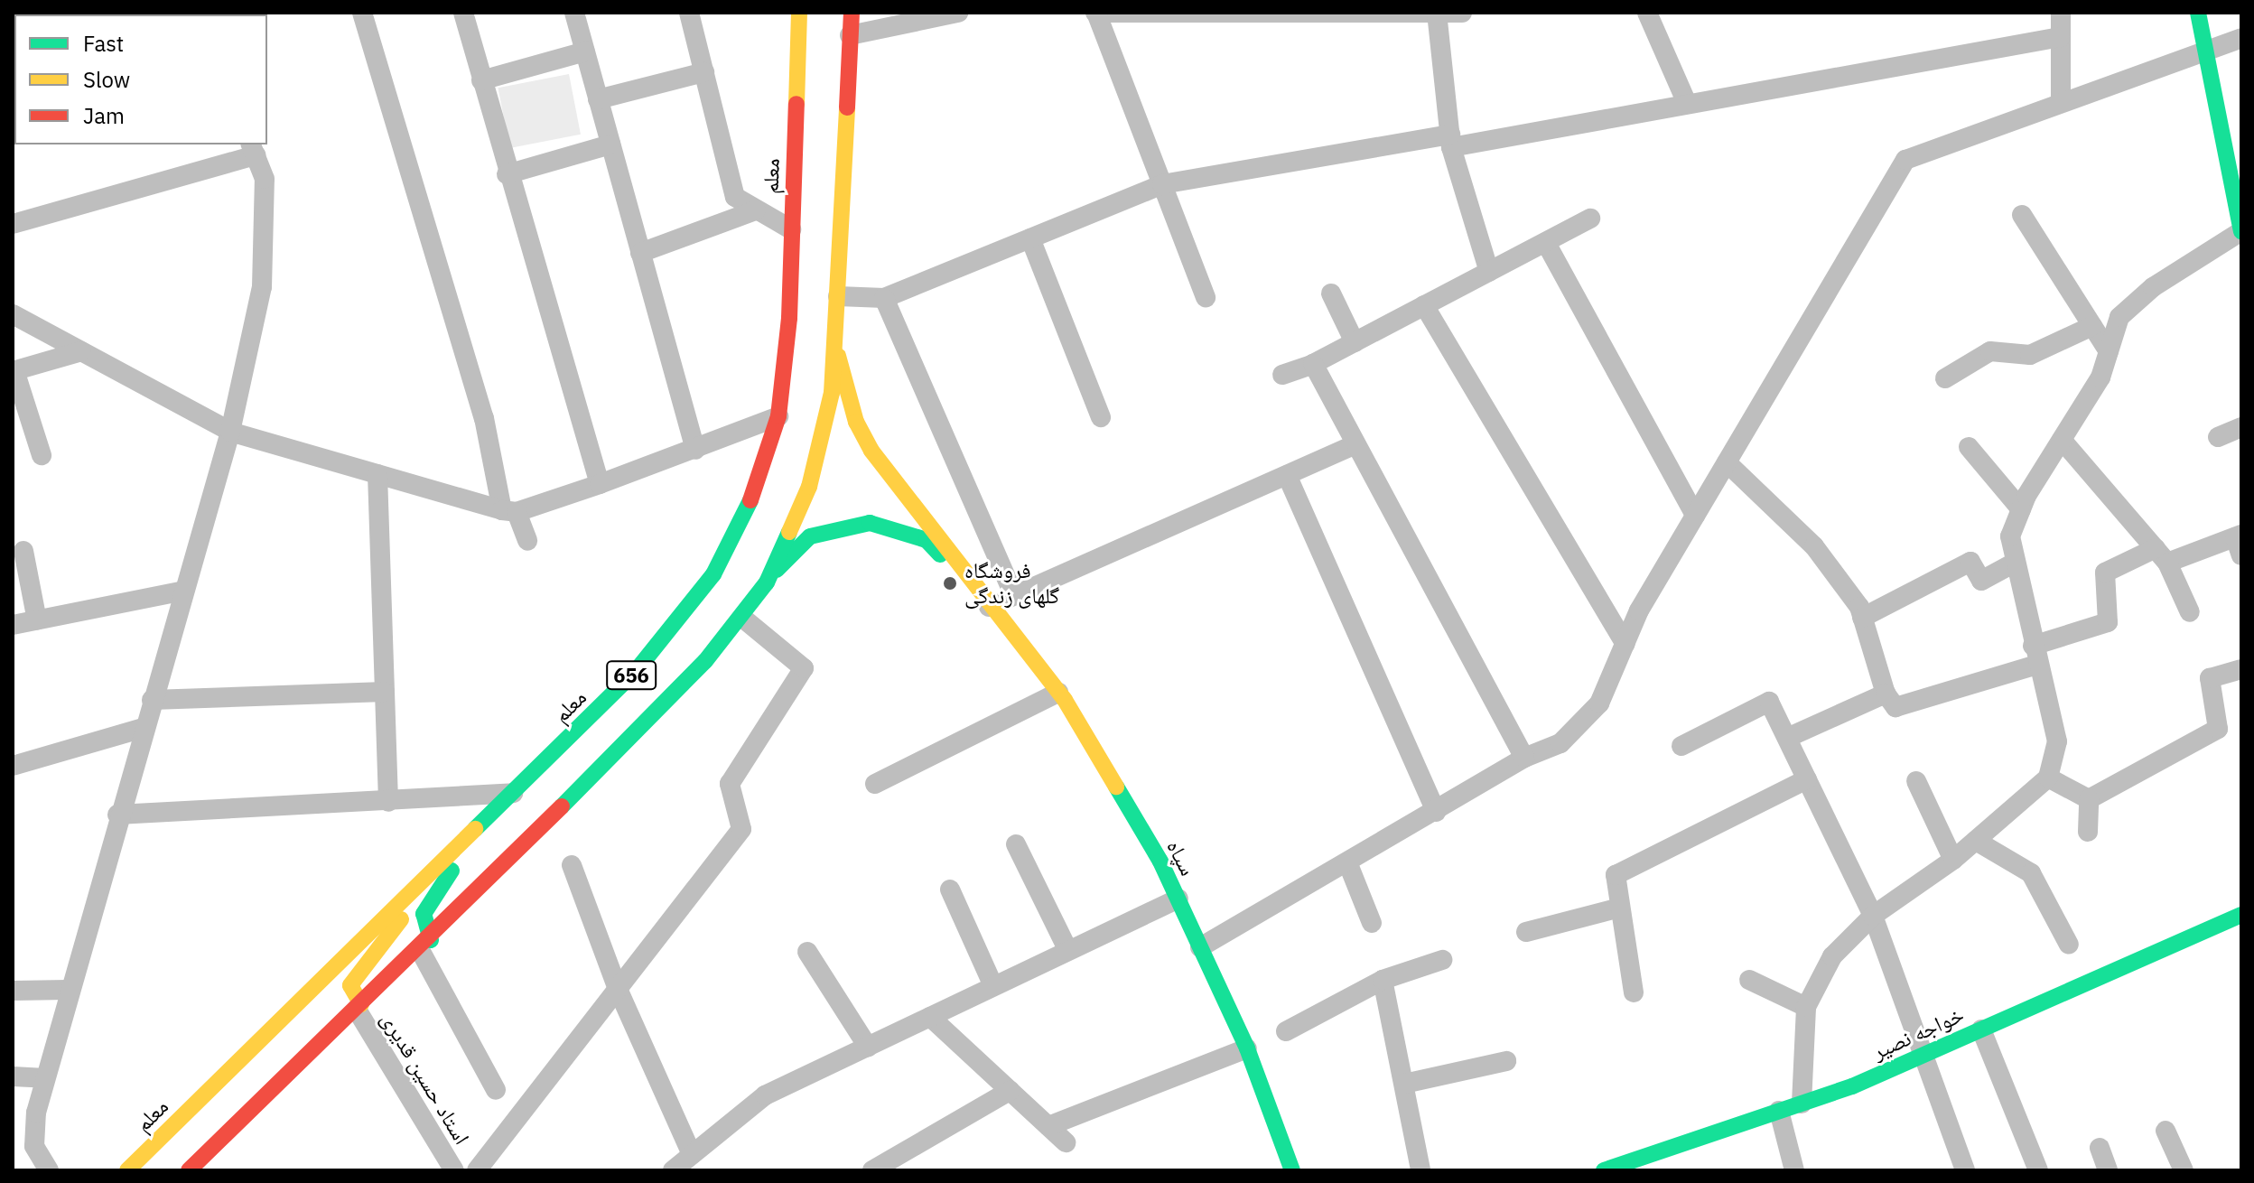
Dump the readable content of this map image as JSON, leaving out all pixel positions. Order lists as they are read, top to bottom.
{
  "streets": {
    "main road": [
      "معلم",
      "656",
      "سپاه",
      "خواجه نصیر"
    ],
    "street": ["استاد حسین قدیری"]
  },
  "crossings": [
    ["656", "استاد حسین قدیری"]
  ],
  "places": ["فروشگاه گلهای زندگی"],
  "legend": ["Fast", "Slow", "Jam"]
}
